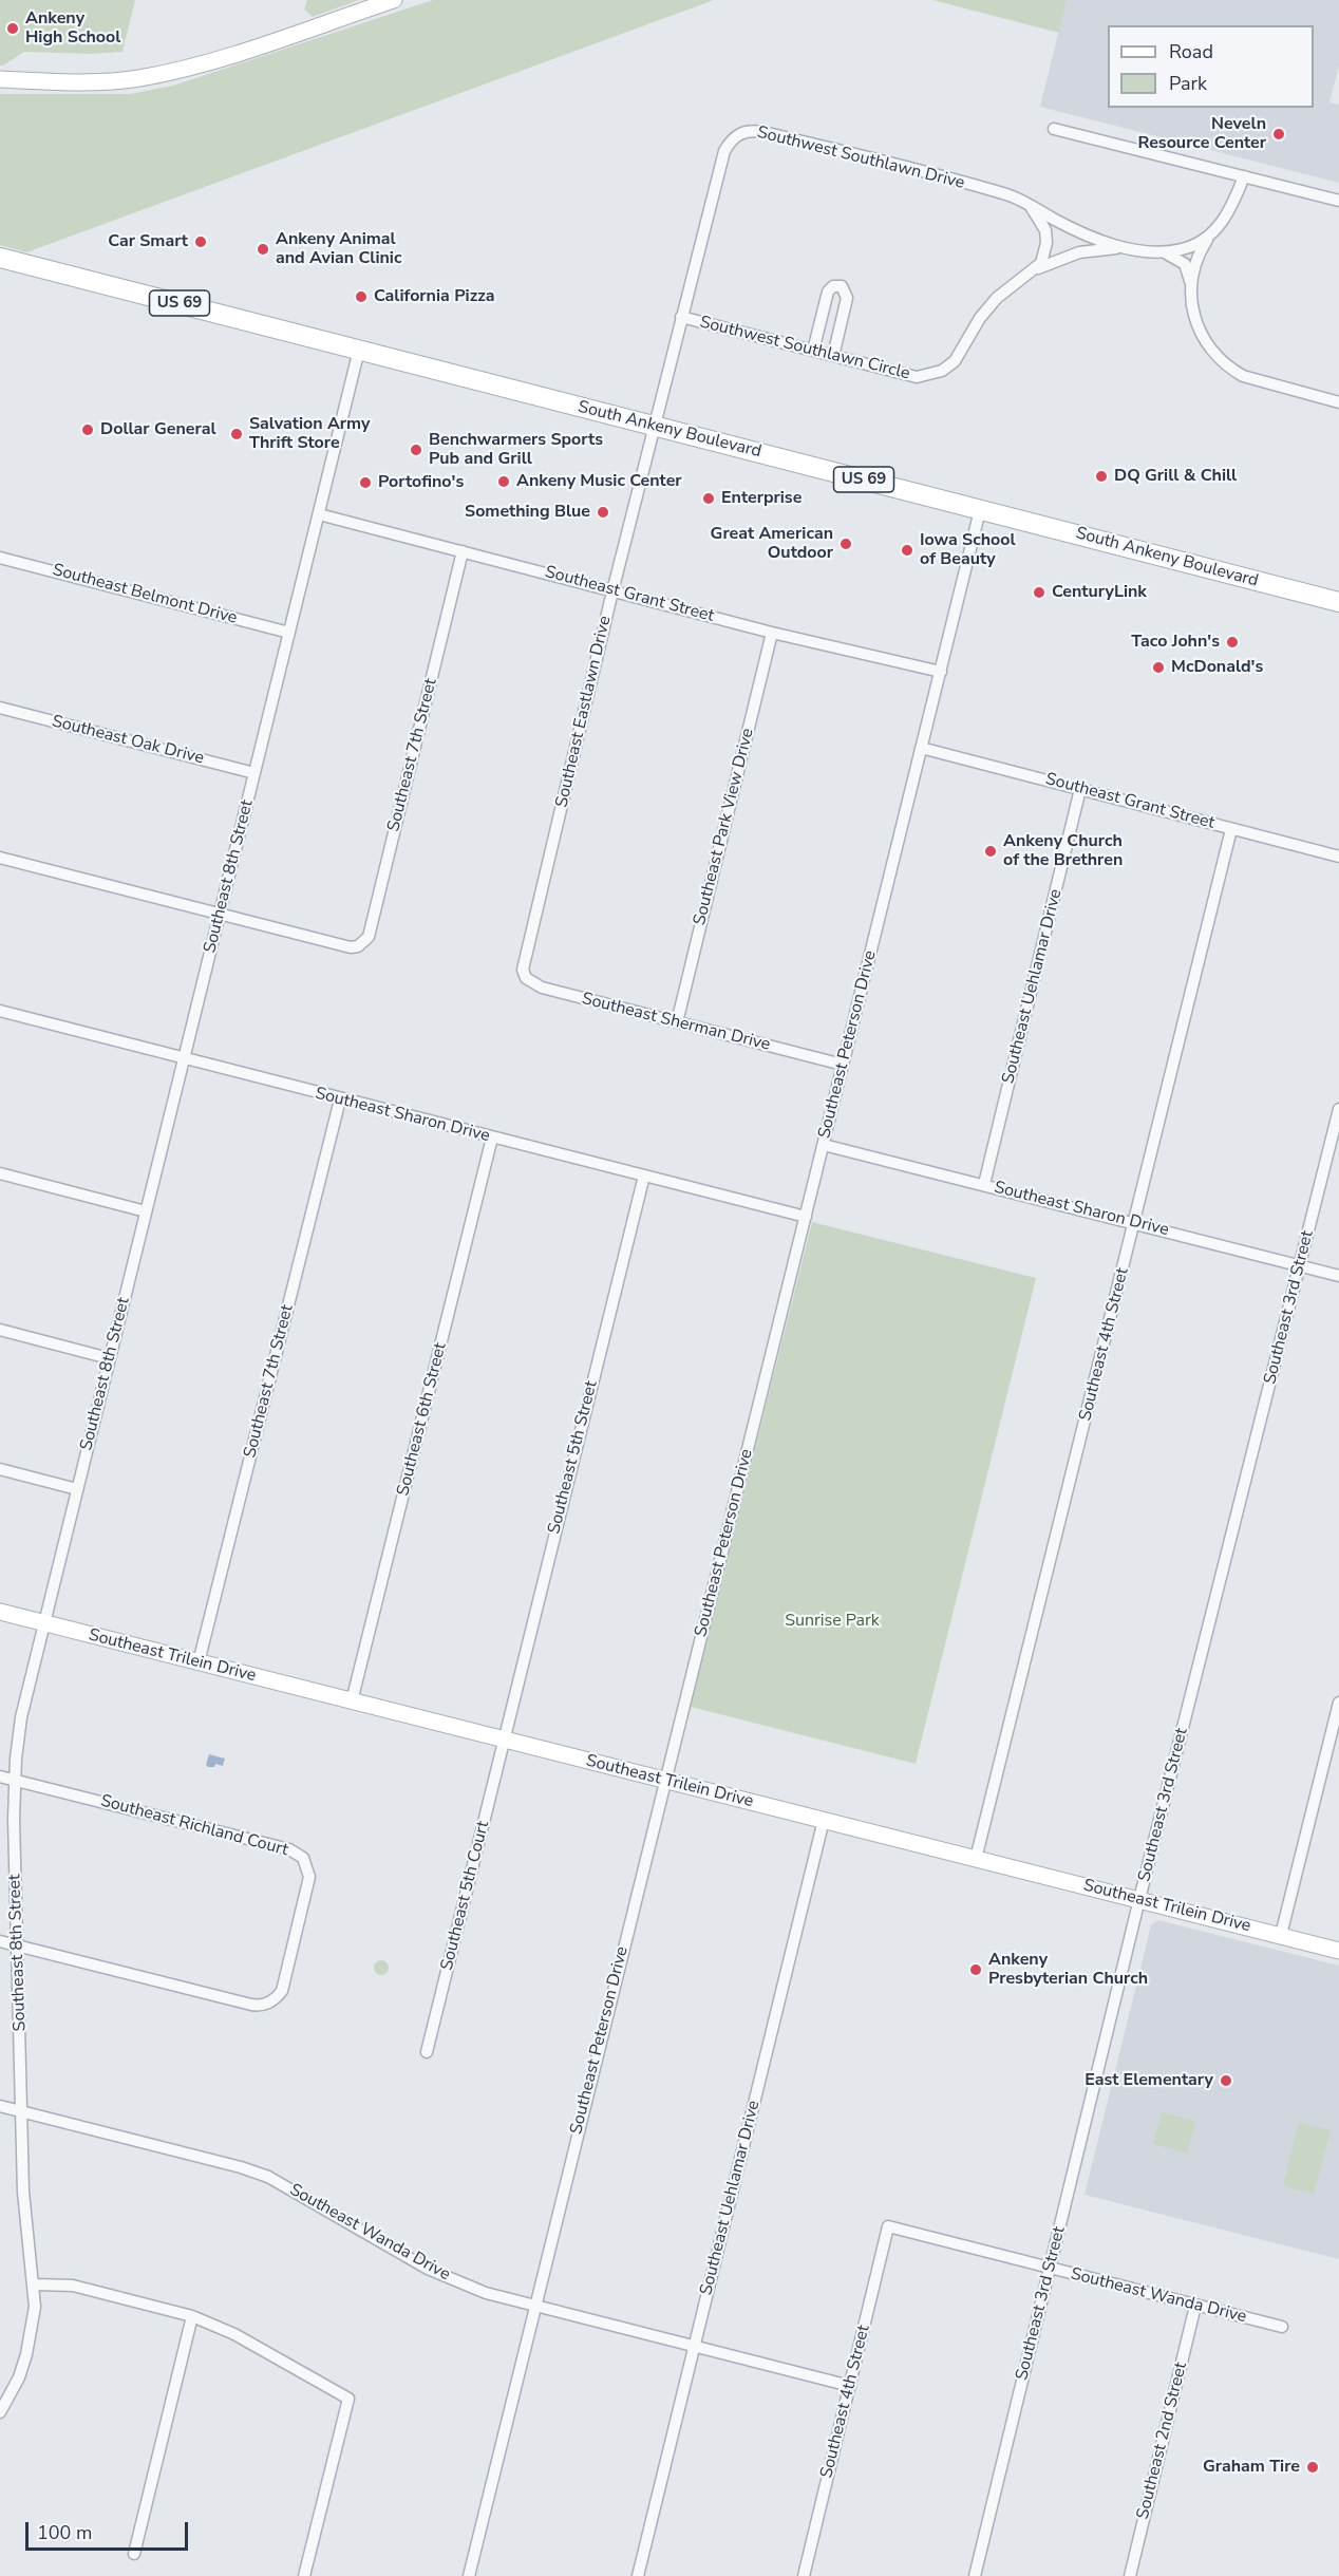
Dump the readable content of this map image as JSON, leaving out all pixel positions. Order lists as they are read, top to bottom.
{
  "streets": {
    "main road": ["US 69", "South Ankeny Boulevard"],
    "street": [
      "Southwest Southlawn Drive",
      "Southwest Southlawn Circle",
      "Southeast Belmont Drive",
      "Southeast Grant Street",
      "Southeast Eastlawn Drive",
      "Southeast Oak Drive",
      "Southeast 7th Street",
      "Southeast Park View Drive",
      "Southeast 8th Street",
      "Southeast Uehlamar Drive",
      "Southeast Sherman Drive",
      "Southeast Peterson Drive",
      "Southeast Sharon Drive",
      "Southeast 3rd Street",
      "Southeast 4th Street",
      "Southeast 6th Street",
      "Southeast 5th Street",
      "Southeast Trilein Drive",
      "Southeast Richland Court",
      "Southeast 5th Court",
      "Southeast Wanda Drive",
      "Southeast 2nd Street"
    ]
  },
  "crossings": [
    ["Southwest Southlawn Drive", "Southwest Southlawn Circle"],
    ["Southwest Southlawn Drive", "South Ankeny Boulevard"],
    ["Southwest Southlawn Drive", "Southeast Eastlawn Drive"],
    ["South Ankeny Boulevard", "Southeast Eastlawn Drive"],
    ["South Ankeny Boulevard", "Southeast 8th Street"],
    ["South Ankeny Boulevard", "Southeast Peterson Drive"],
    ["Southeast Belmont Drive", "Southeast 8th Street"],
    ["Southeast Grant Street", "Southeast Eastlawn Drive"],
    ["Southeast Grant Street", "Southeast 7th Street"],
    ["Southeast Grant Street", "Southeast Park View Drive"],
    ["Southeast Grant Street", "Southeast 8th Street"],
    ["Southeast Grant Street", "Southeast Uehlamar Drive"],
    ["Southeast Grant Street", "Southeast Peterson Drive"],
    ["Southeast Grant Street", "Southeast 4th Street"],
    ["Southeast Eastlawn Drive", "Southeast Sherman Drive"],
    ["Southeast Oak Drive", "Southeast 8th Street"],
    ["Southeast 7th Street", "Southeast 8th Street"],
    ["Southeast 7th Street", "Southeast Sharon Drive"],
    ["Southeast 7th Street", "Southeast Trilein Drive"],
    ["Southeast Park View Drive", "Southeast Sherman Drive"],
    ["Southeast 8th Street", "Southeast Sharon Drive"],
    ["Southeast 8th Street", "Southeast Trilein Drive"],
    ["Southeast 8th Street", "Southeast Richland Court"],
    ["Southeast 8th Street", "Southeast Wanda Drive"],
    ["Southeast Uehlamar Drive", "Southeast Sharon Drive"],
    ["Southeast Uehlamar Drive", "Southeast Trilein Drive"],
    ["Southeast Uehlamar Drive", "Southeast Wanda Drive"],
    ["Southeast Sherman Drive", "Southeast Peterson Drive"],
    ["Southeast Peterson Drive", "Southeast Sharon Drive"],
    ["Southeast Peterson Drive", "Southeast Trilein Drive"],
    ["Southeast Peterson Drive", "Southeast Wanda Drive"],
    ["Southeast Sharon Drive", "Southeast 3rd Street"],
    ["Southeast Sharon Drive", "Southeast 4th Street"],
    ["Southeast Sharon Drive", "Southeast 6th Street"],
    ["Southeast Sharon Drive", "Southeast 5th Street"],
    ["Southeast 3rd Street", "Southeast Trilein Drive"],
    ["Southeast 3rd Street", "Southeast Wanda Drive"],
    ["Southeast 4th Street", "Southeast Trilein Drive"],
    ["Southeast 4th Street", "Southeast Wanda Drive"],
    ["Southeast 6th Street", "Southeast Trilein Drive"],
    ["Southeast 5th Street", "Southeast Trilein Drive"],
    ["Southeast 5th Street", "Southeast 5th Court"],
    ["Southeast Trilein Drive", "Southeast 5th Court"],
    ["Southeast Wanda Drive", "Southeast 2nd Street"]
  ],
  "parks": ["Sunrise Park"],
  "places": [
    "Ankeny High School",
    "Neveln Resource Center",
    "Car Smart",
    "Ankeny Animal and Avian Clinic",
    "California Pizza",
    "Dollar General",
    "Salvation Army Thrift Store",
    "Benchwarmers Sports Pub and Grill",
    "DQ Grill & Chill",
    "Ankeny Music Center",
    "Portofino's",
    "Enterprise",
    "Something Blue",
    "Great American Outdoor",
    "Iowa School of Beauty",
    "CenturyLink",
    "Taco John's",
    "McDonald's",
    "Ankeny Church of the Brethren",
    "Ankeny Presbyterian Church",
    "East Elementary",
    "Graham Tire"
  ],
  "legend": ["Road", "Park"],
  "scale_bar": "100 m"
}
